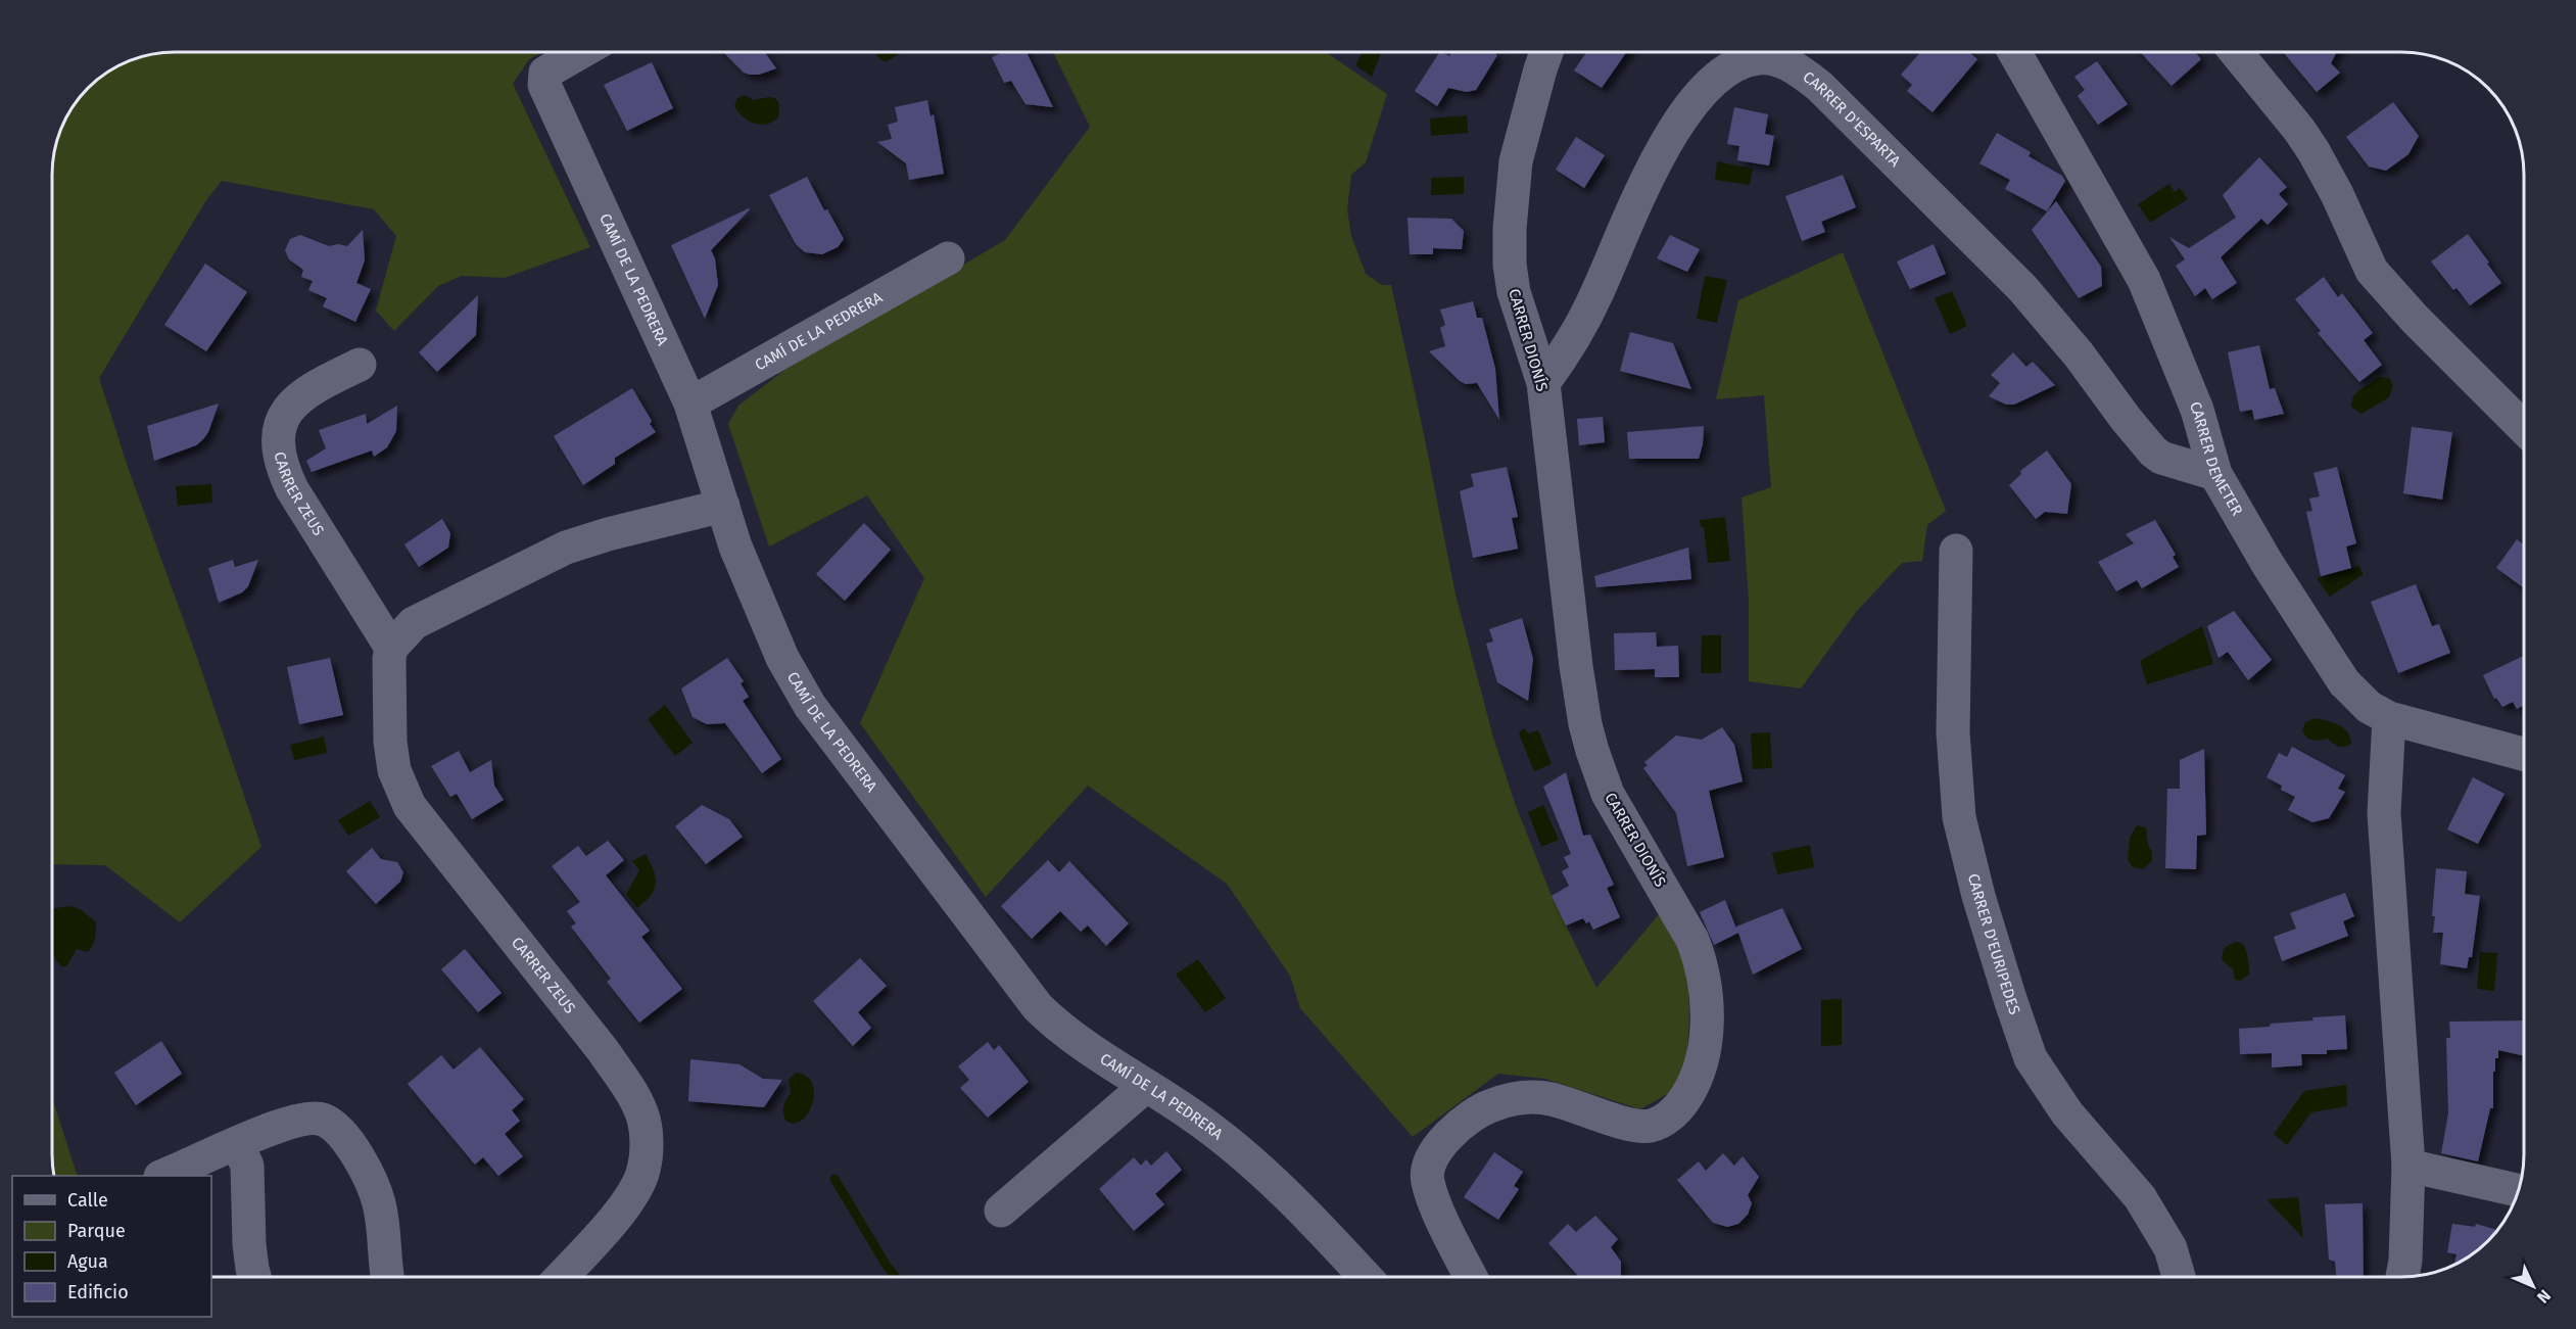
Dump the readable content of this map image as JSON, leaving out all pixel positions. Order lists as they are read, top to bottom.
{
  "streets": {
    "street": [
      "CARRER D'ESPARTA",
      "CAMÍ DE LA PEDRERA",
      "CARRER DIONÍS",
      "CARRER DEMETER",
      "CARRER ZEUS",
      "CARRER D'EURIPEDES"
    ]
  },
  "crossings": [
    ["CARRER D'ESPARTA", "CARRER DIONÍS"],
    ["CARRER D'ESPARTA", "CARRER DEMETER"]
  ],
  "legend": [
    "Calle",
    "Parque",
    "Agua",
    "Edificio"
  ],
  "north": "bottom right"
}
